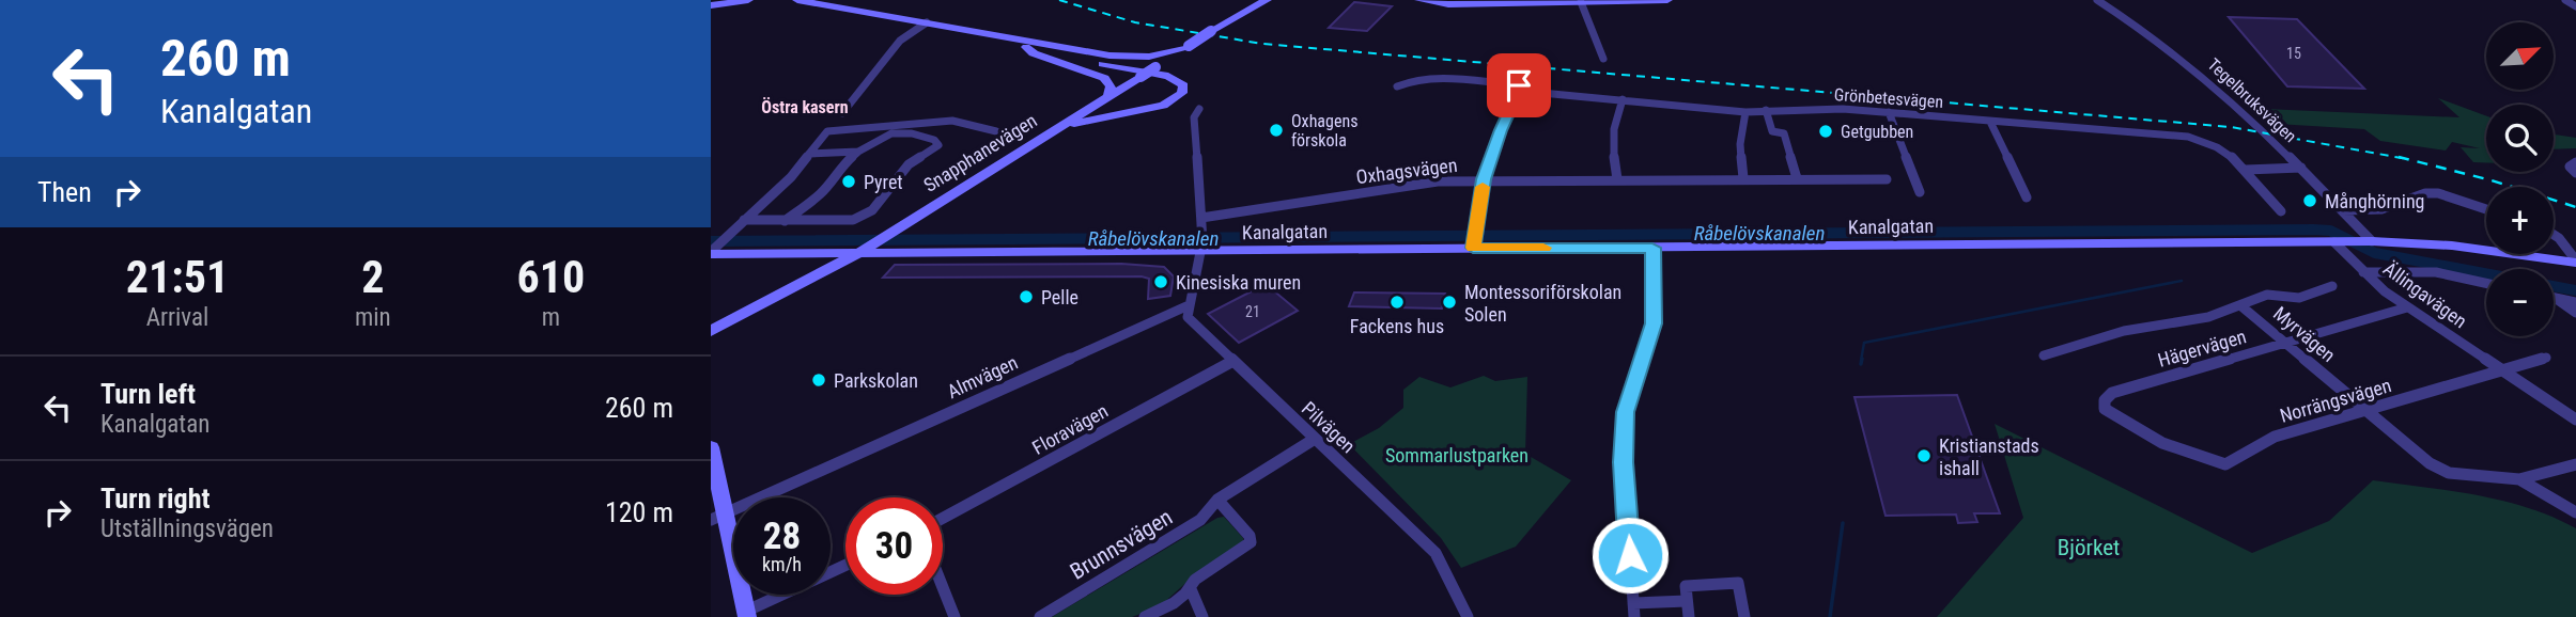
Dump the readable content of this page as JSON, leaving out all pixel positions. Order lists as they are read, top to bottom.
{
  "streets": {
    "street": [
      "Grönbetesvägen",
      "Tegelbruksvägen",
      "Snapphanevägen",
      "Oxhagsvägen",
      "Kanalgatan",
      "Ällingavägen",
      "Myrvägen",
      "Hägervägen",
      "Almvägen",
      "Norrängsvägen",
      "Pilvägen",
      "Floravägen",
      "Brunnsvägen"
    ]
  },
  "crossings": [
    ["Tegelbruksvägen", "Kanalgatan"],
    ["Snapphanevägen", "Kanalgatan"],
    ["Kanalgatan", "Ällingavägen"],
    ["Ällingavägen", "Hägervägen"],
    ["Ällingavägen", "Norrängsvägen"],
    ["Myrvägen", "Hägervägen"],
    ["Myrvägen", "Norrängsvägen"],
    ["Hägervägen", "Norrängsvägen"],
    ["Almvägen", "Pilvägen"],
    ["Pilvägen", "Floravägen"],
    ["Pilvägen", "Brunnsvägen"]
  ],
  "districts": ["Östra kasern"],
  "water": ["Råbelövskanalen"],
  "parks": ["Sommarlustparken", "Björket"],
  "places": [
    "Oxhagens förskola",
    "Getgubben",
    "Pyret",
    "Månghörning",
    "Kinesiska muren",
    "Pelle",
    "Fackens hus",
    "Montessoriförskolan Solen",
    "Parkskolan",
    "Kristianstads ishall"
  ],
  "house_numbers": ["15", "21"],
  "north": "top right",
  "page": {
    "turn": ["260 m", "Kanalgatan"],
    "map_buttons": ["+", "−"],
    "then": "Then",
    "eta": [
      "21:51",
      "Arrival",
      "2",
      "min",
      "610",
      "m"
    ],
    "list": [
      {
        "name": "Turn left",
        "note": "Kanalgatan",
        "value": "260 m"
      },
      {
        "name": "Turn right",
        "note": "Utställningsvägen",
        "value": "120 m"
      }
    ],
    "speed": "28 km/h",
    "limit": "30"
  }
}
